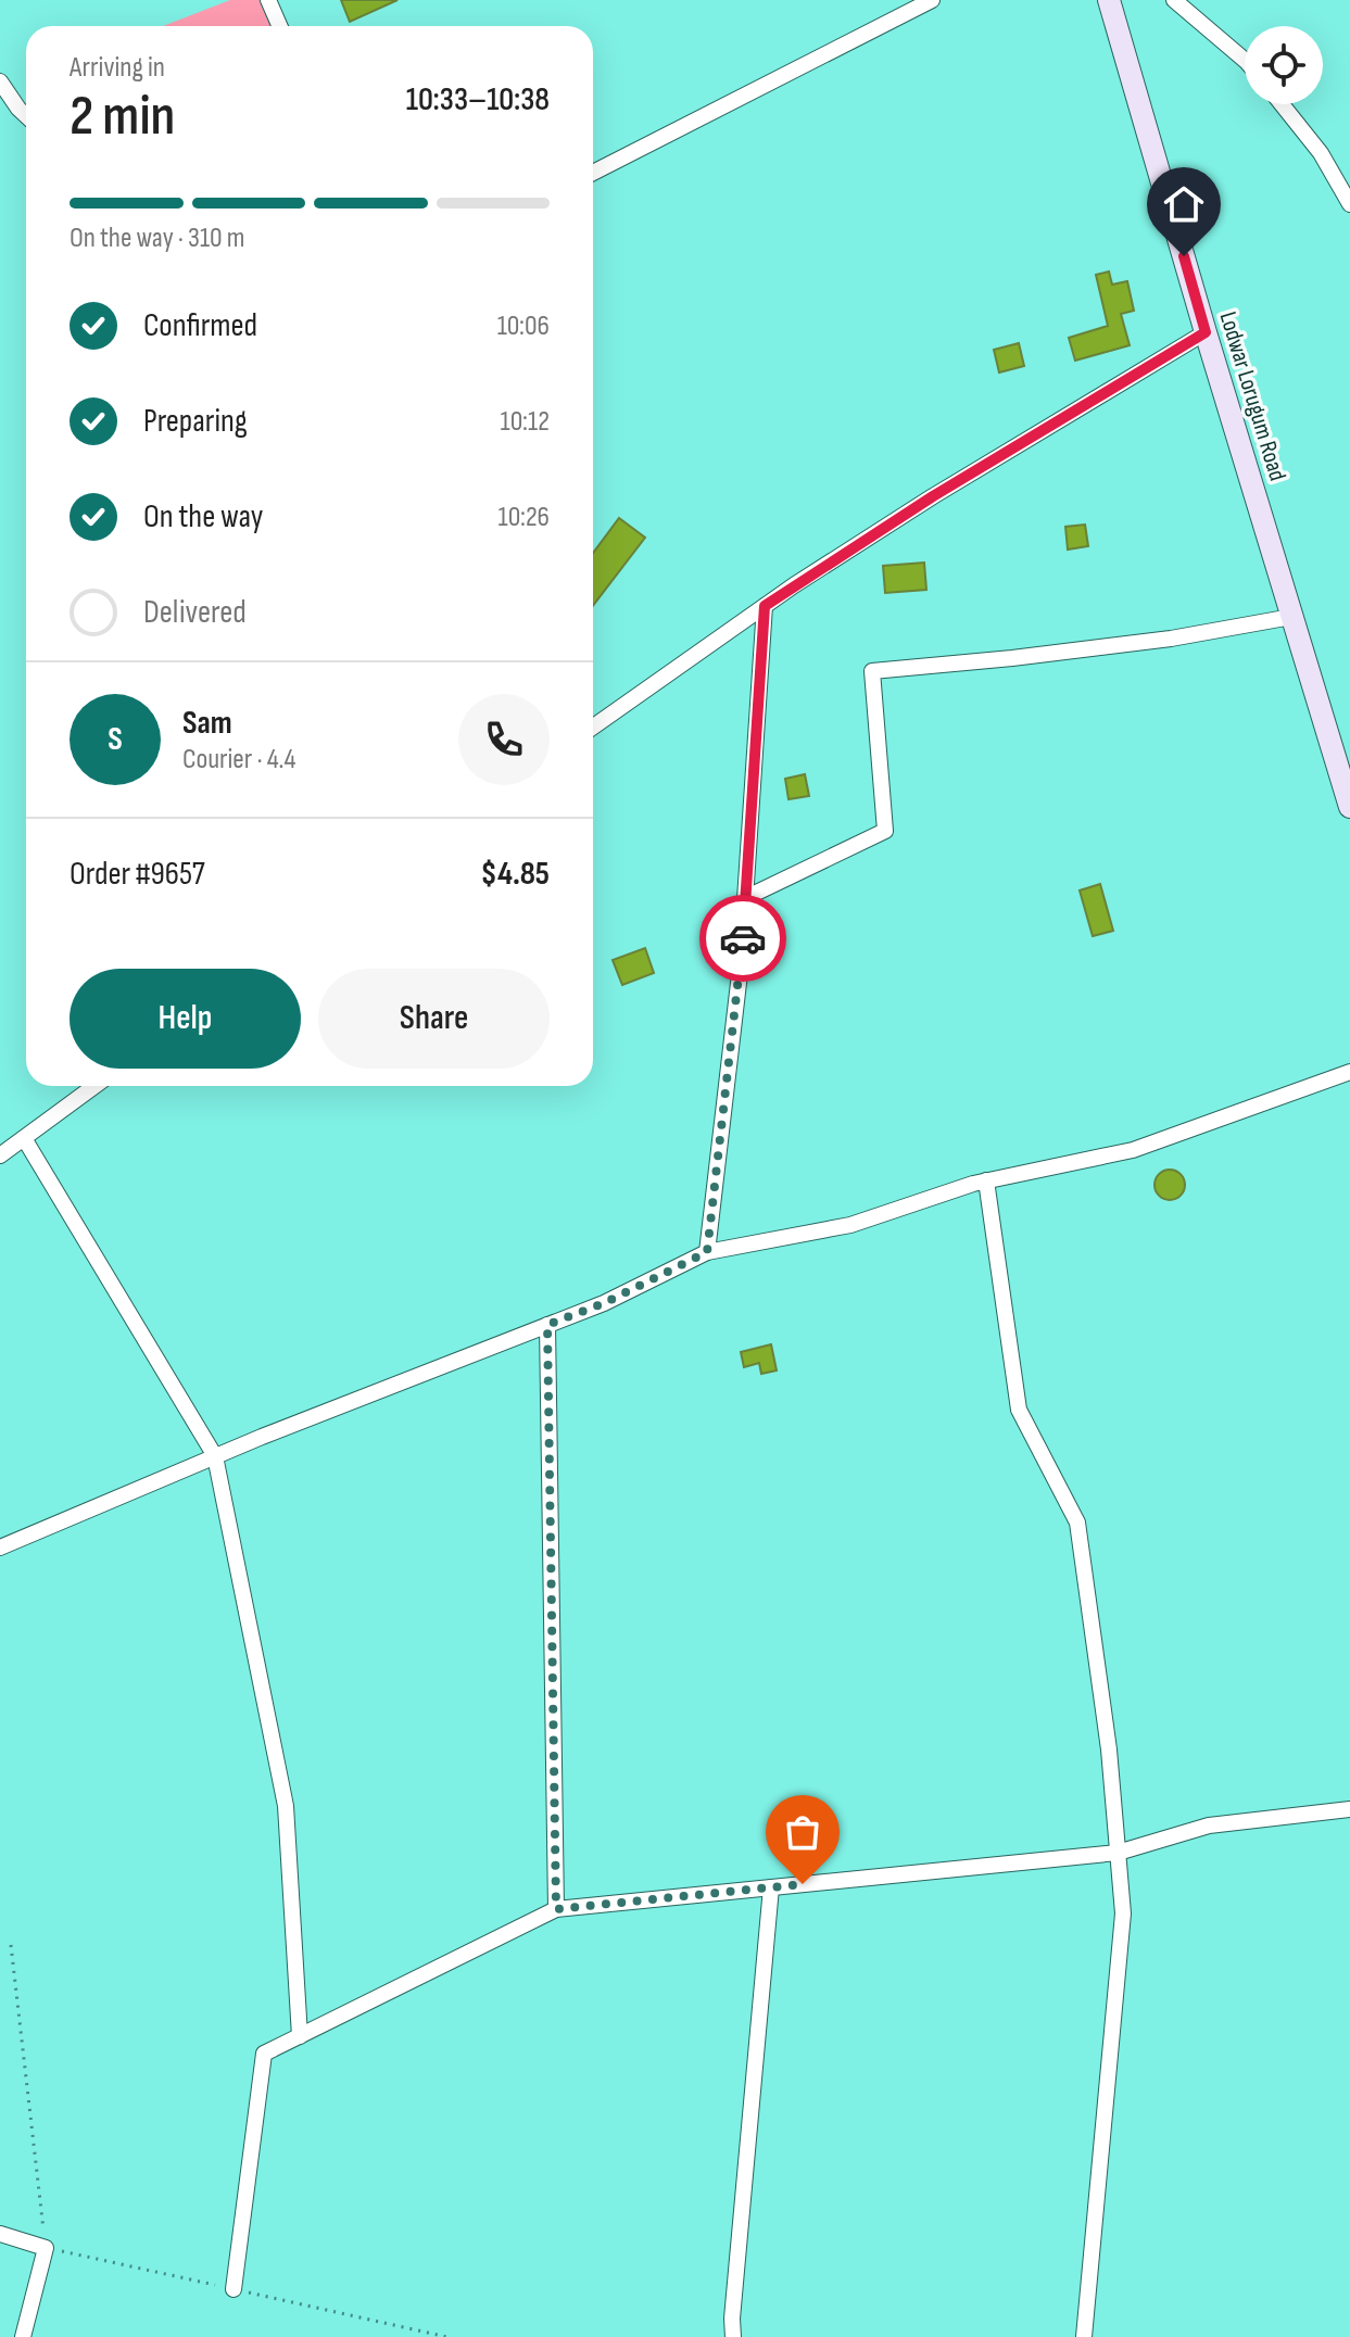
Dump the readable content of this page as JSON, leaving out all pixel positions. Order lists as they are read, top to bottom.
{
  "streets": {
    "main road": ["Lodwar Lorugum Road"]
  },
  "page": {
    "heading": ["2 min", "Arriving in", "10:33–10:38"],
    "panel": [
      "Sam",
      "Courier · 4.4",
      "Order #9657",
      "$4.85"
    ],
    "bar": "On the way · 310 m",
    "list": [
      ["Confirmed", "10:06"],
      ["Preparing", "10:12"],
      ["On the way", "10:26"],
      "Delivered"
    ],
    "round": "S",
    "buttons": ["Help", "Share"]
  }
}
